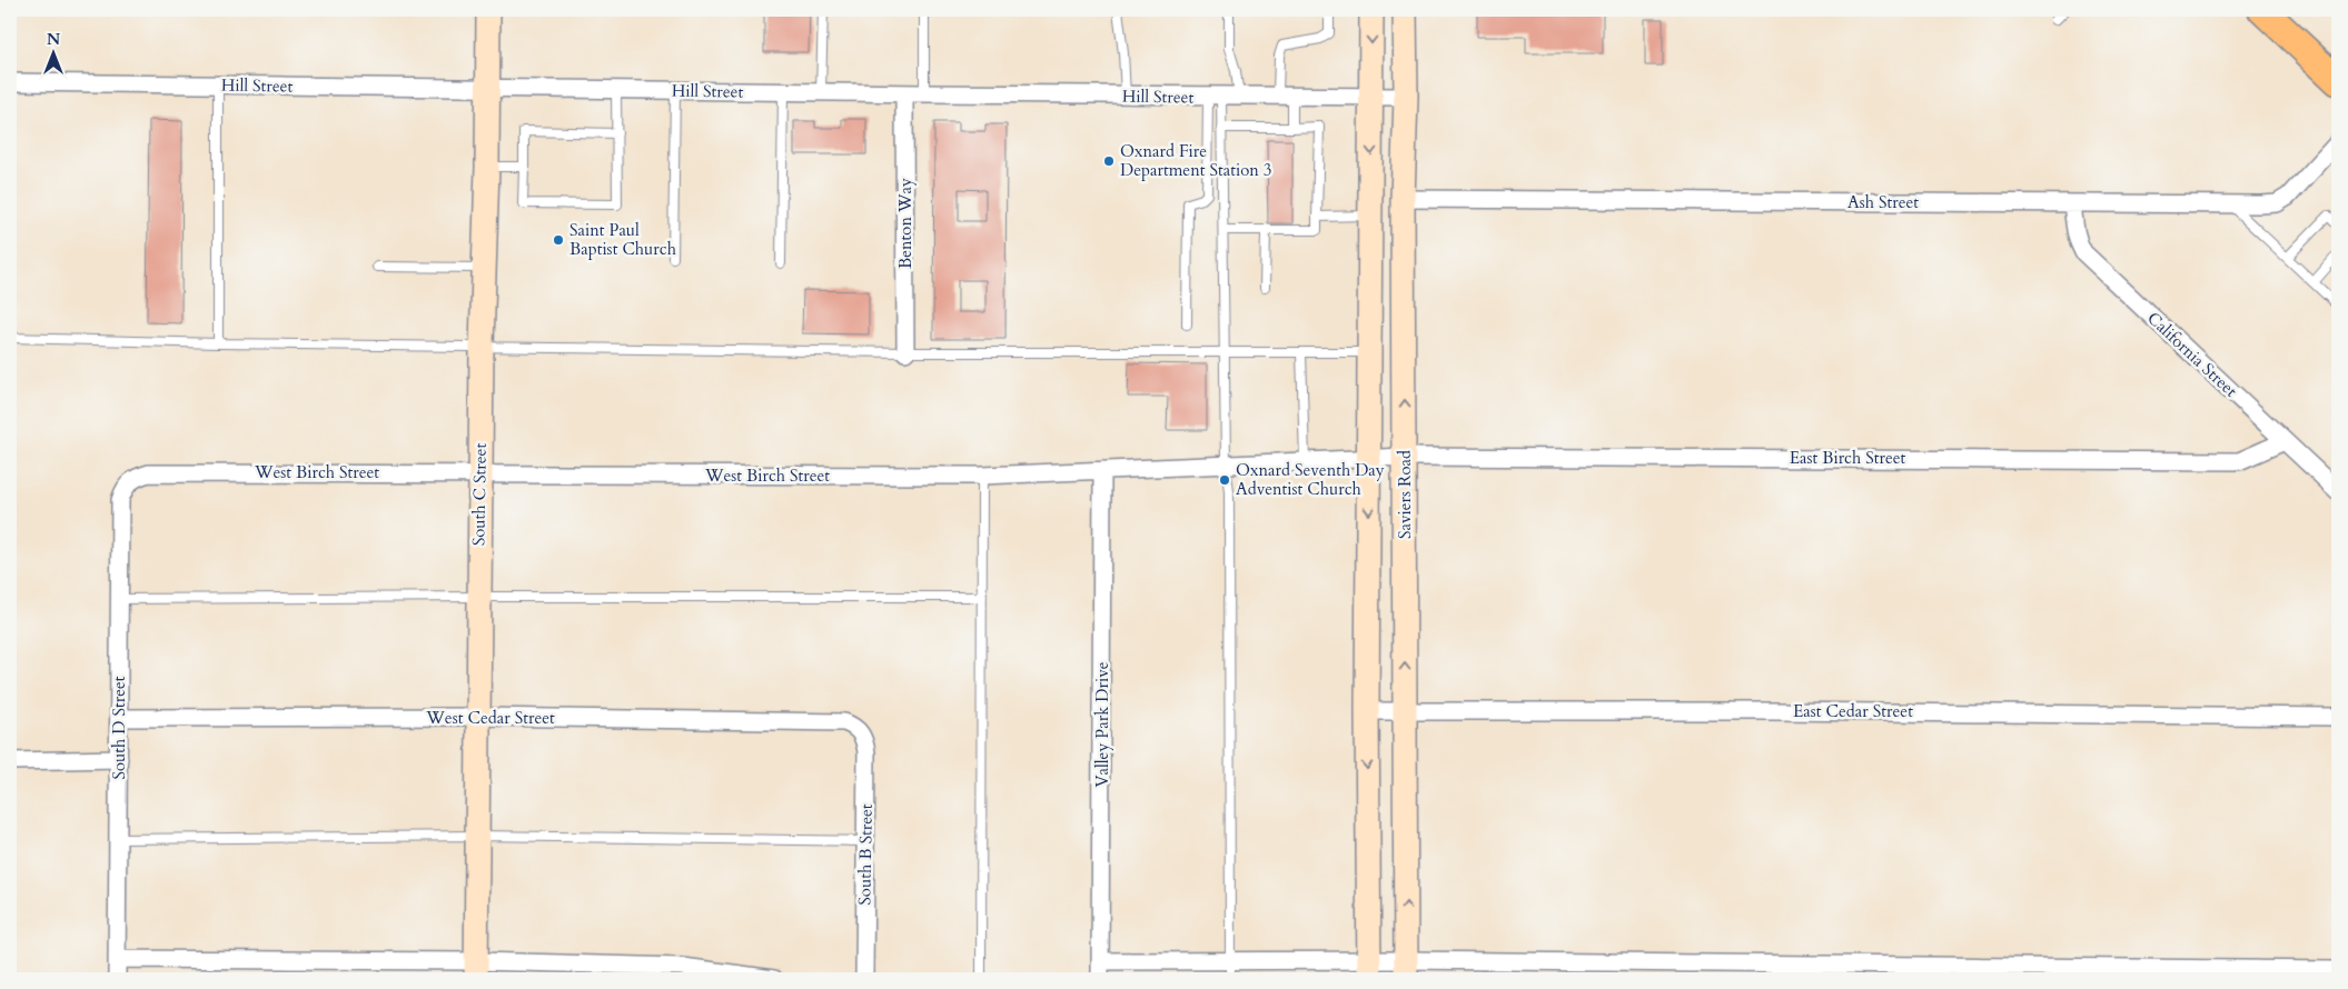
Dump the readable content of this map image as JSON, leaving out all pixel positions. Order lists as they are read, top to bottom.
{
  "streets": {
    "main road": ["South C Street", "Saviers Road"],
    "street": [
      "Hill Street",
      "Ash Street",
      "Benton Way",
      "California Street",
      "East Birch Street",
      "West Birch Street",
      "East Cedar Street",
      "West Cedar Street",
      "Valley Park Drive",
      "South D Street",
      "South B Street"
    ]
  },
  "crossings": [
    ["Hill Street", "Benton Way"],
    ["Hill Street", "South C Street"],
    ["Hill Street", "Saviers Road"],
    ["Ash Street", "California Street"],
    ["Ash Street", "Saviers Road"],
    ["California Street", "East Birch Street"],
    ["East Birch Street", "West Birch Street"],
    ["East Birch Street", "Saviers Road"],
    ["West Birch Street", "South C Street"],
    ["West Birch Street", "Saviers Road"],
    ["West Birch Street", "Valley Park Drive"],
    ["West Birch Street", "South D Street"],
    ["South C Street", "West Cedar Street"],
    ["Saviers Road", "East Cedar Street"],
    ["West Cedar Street", "South D Street"],
    ["West Cedar Street", "South B Street"]
  ],
  "places": ["Oxnard Fire Department Station 3", "Saint Paul Baptist Church", "Oxnard Seventh Day Adventist Church"],
  "north": "top"
}
